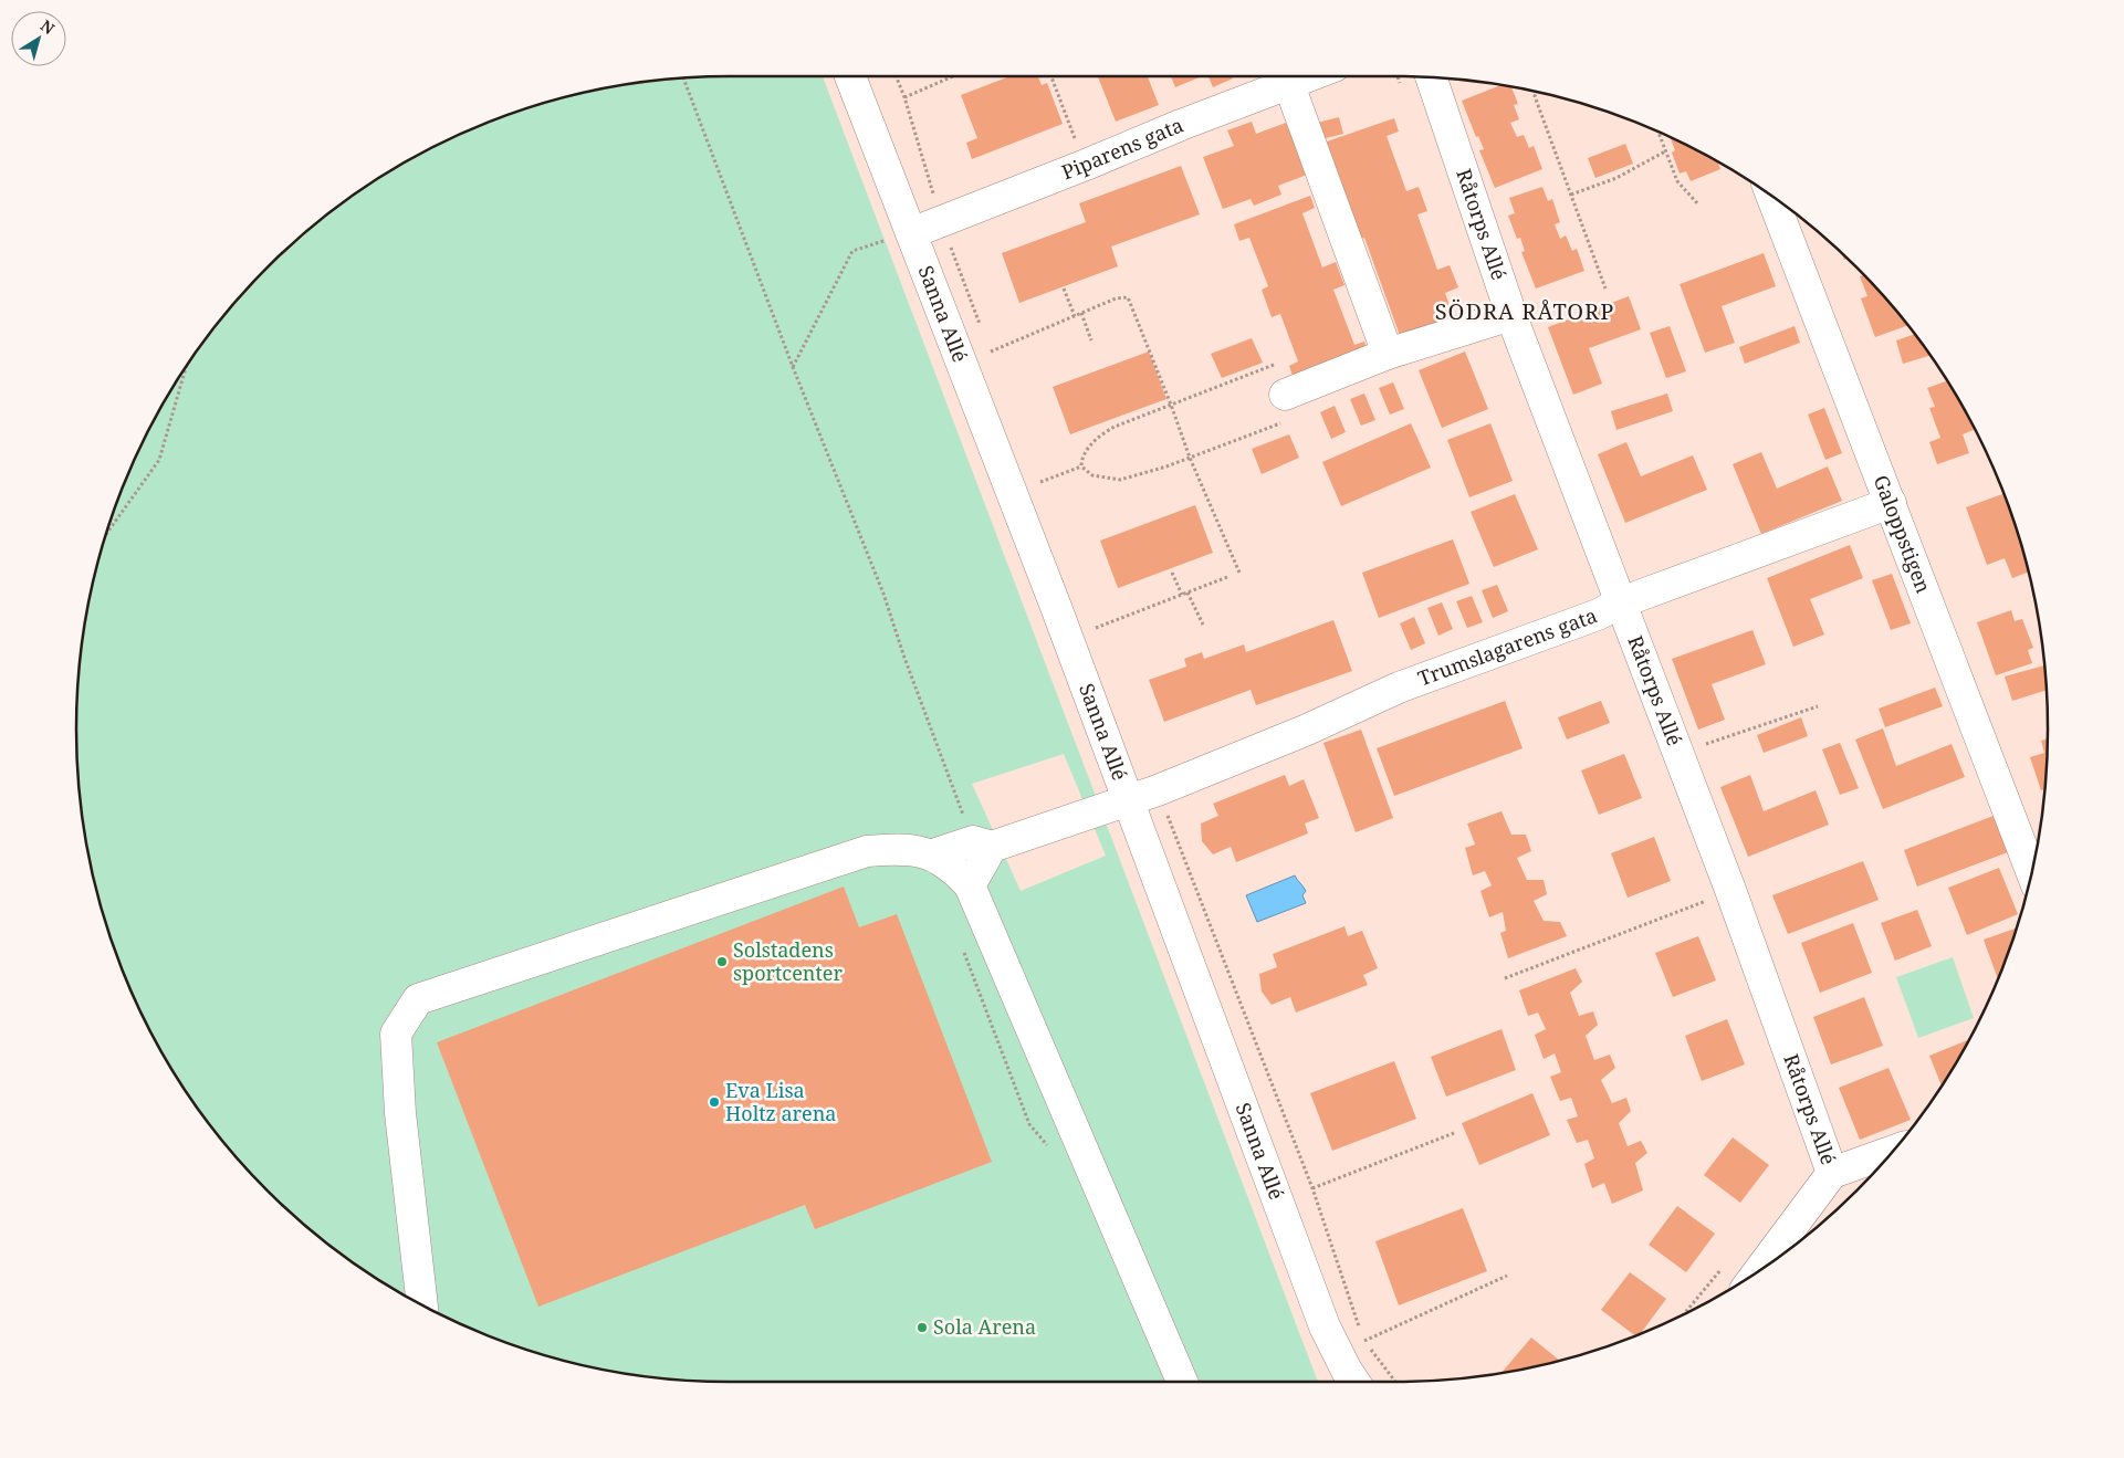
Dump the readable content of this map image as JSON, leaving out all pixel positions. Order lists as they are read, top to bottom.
{
  "streets": {
    "street": [
      "Piparens gata",
      "Råtorps Allé",
      "Sanna Allé",
      "Galoppstigen",
      "Trumslagarens gata"
    ]
  },
  "crossings": [
    ["Piparens gata", "Sanna Allé"],
    ["Råtorps Allé", "Trumslagarens gata"],
    ["Sanna Allé", "Trumslagarens gata"],
    ["Galoppstigen", "Trumslagarens gata"]
  ],
  "districts": ["SÖDRA RÅTORP"],
  "places": ["Solstadens sportcenter", "Eva Lisa Holtz arena", "Sola Arena"],
  "north": "top right"
}
